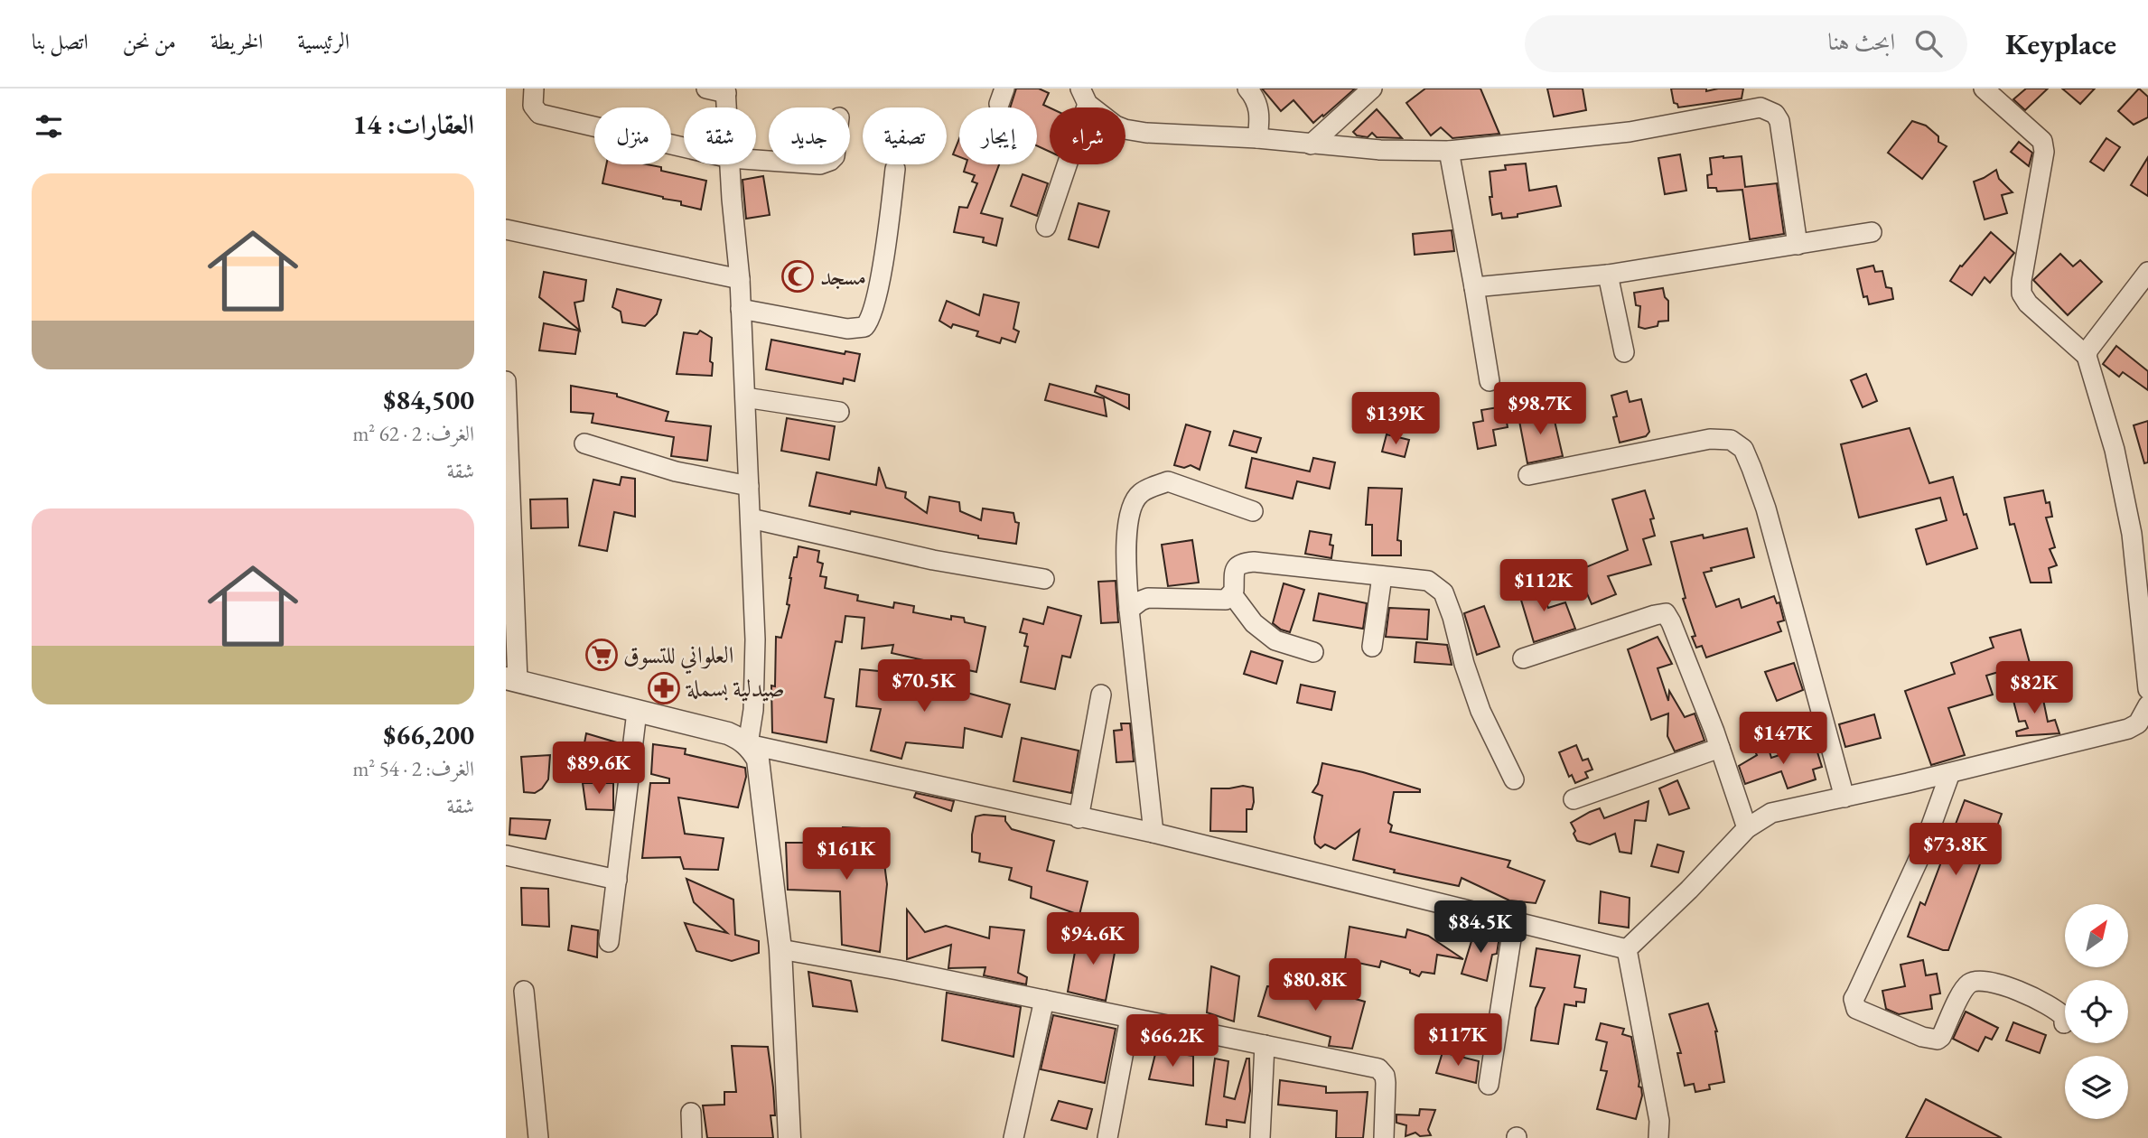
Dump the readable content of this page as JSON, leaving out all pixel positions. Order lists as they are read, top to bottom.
{
  "places": {
    "mosque": ["مسجد"],
    "supermarket": ["العلواني للتسوق"],
    "pharmacy": ["صيدلية بسملة"]
  },
  "north": "top right",
  "page": {
    "header": "Keyplace",
    "search": "ابحث هنا",
    "nav": [
      "الرئيسية",
      "الخريطة",
      "من نحن",
      "اتصل بنا"
    ],
    "heading": "العقارات: 14",
    "chip": [
      "شراء",
      "إيجار",
      "تصفية",
      "جديد",
      "شقة",
      "منزل"
    ],
    "list": [
      {
        "name": "$84,500",
        "note": "الغرف: 2 · 62 m² · شقة"
      },
      {
        "name": "$66,200",
        "note": "الغرف: 2 · 54 m² · شقة"
      }
    ],
    "price": [
      "$98.7K",
      "$139K",
      "$112K",
      "$70.5K",
      "$82K",
      "$147K",
      "$89.6K",
      "$73.8K",
      "$161K",
      "$84.5K",
      "$94.6K",
      "$80.8K",
      "$117K",
      "$66.2K"
    ]
  }
}
